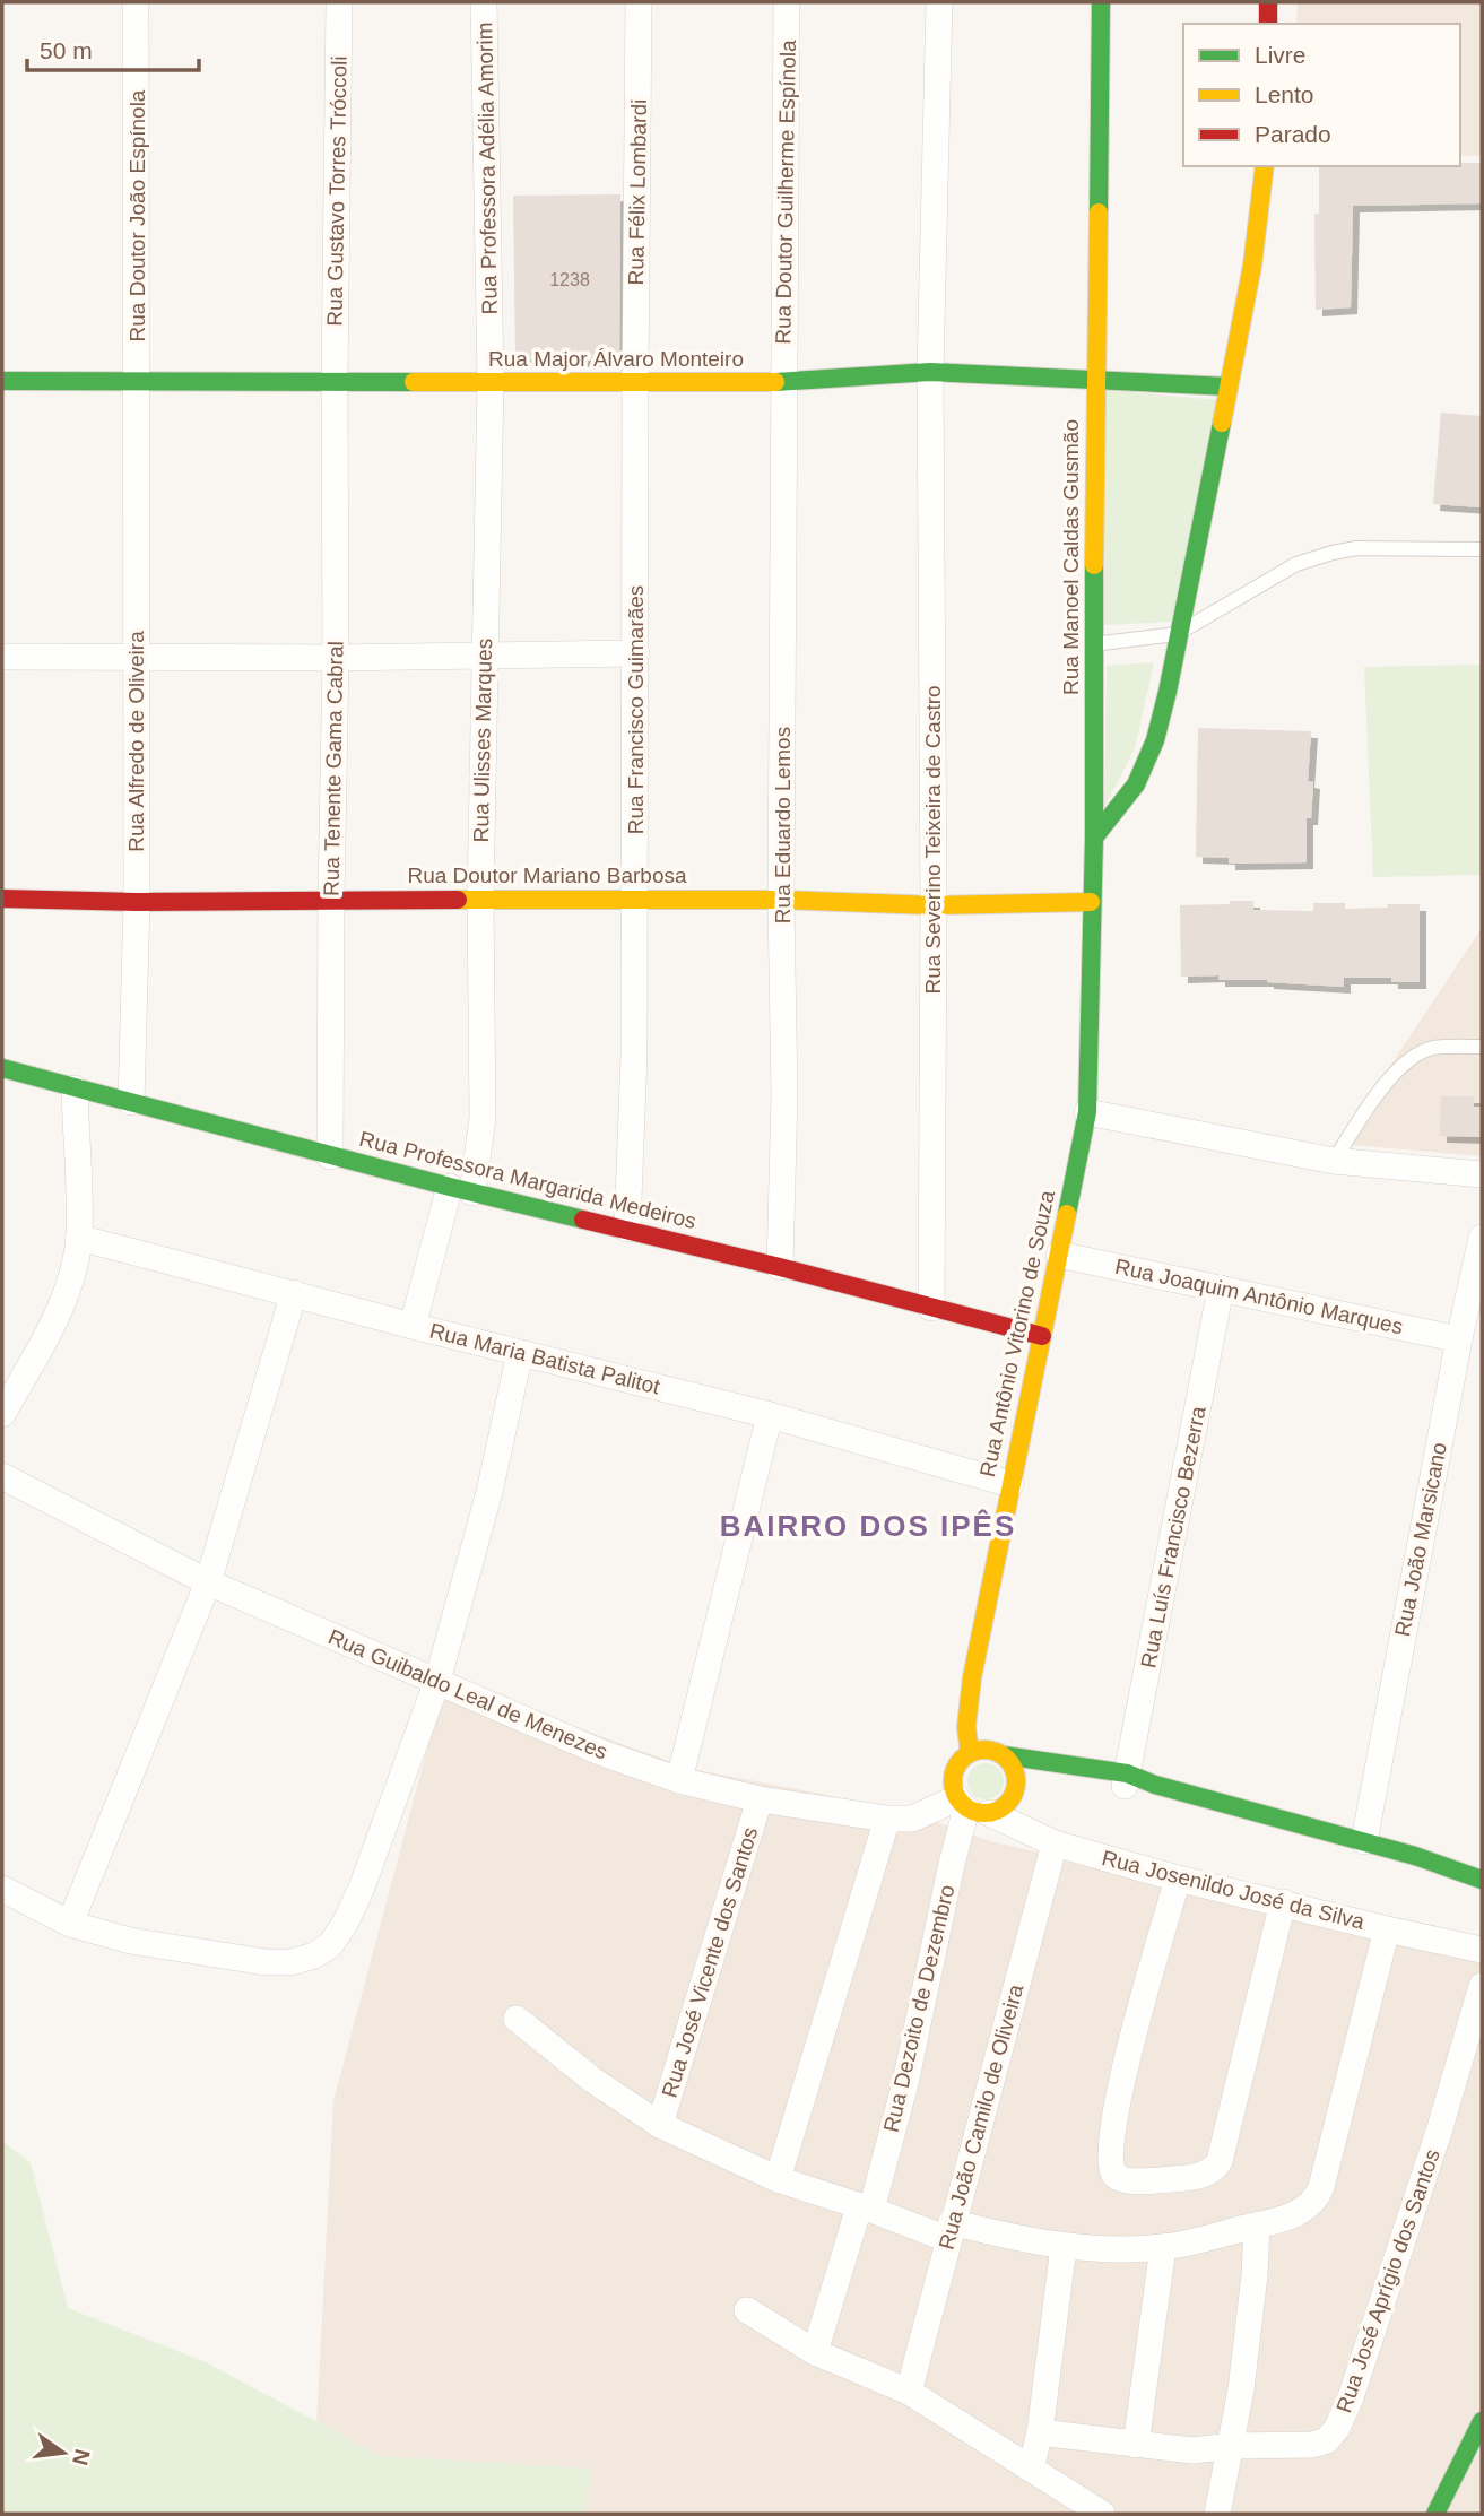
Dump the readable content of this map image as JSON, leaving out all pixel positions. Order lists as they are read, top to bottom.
{
  "streets": {
    "main road": [
      "Rua Major Álvaro Monteiro",
      "Rua Manoel Caldas Gusmão",
      "Rua Doutor Mariano Barbosa",
      "Rua Professora Margarida Medeiros",
      "Rua Antônio Vitorino de Souza"
    ],
    "street": [
      "Rua Professora Adélia Amorim",
      "Rua Gustavo Torres Tróccoli",
      "Rua Félix Lombardi",
      "Rua Doutor Guilherme Espínola",
      "Rua Doutor João Espínola",
      "Rua Francisco Guimarães",
      "Rua Ulisses Marques",
      "Rua Alfredo de Oliveira",
      "Rua Tenente Gama Cabral",
      "Rua Eduardo Lemos",
      "Rua Severino Teixeira de Castro",
      "Rua Joaquim Antônio Marques",
      "Rua Maria Batista Palitot",
      "Rua Luís Francisco Bezerra",
      "Rua João Marsicano",
      "Rua Guibaldo Leal de Menezes",
      "Rua Josenildo José da Silva",
      "Rua José Vicente dos Santos",
      "Rua Dezoito de Dezembro",
      "Rua João Camilo de Oliveira",
      "Rua José Aprígio dos Santos"
    ]
  },
  "crossings": [
    ["Rua Professora Adélia Amorim", "Rua Major Álvaro Monteiro"],
    ["Rua Professora Adélia Amorim", "Rua Ulisses Marques"],
    ["Rua Gustavo Torres Tróccoli", "Rua Major Álvaro Monteiro"],
    ["Rua Gustavo Torres Tróccoli", "Rua Tenente Gama Cabral"],
    ["Rua Félix Lombardi", "Rua Major Álvaro Monteiro"],
    ["Rua Félix Lombardi", "Rua Francisco Guimarães"],
    ["Rua Doutor Guilherme Espínola", "Rua Major Álvaro Monteiro"],
    ["Rua Doutor Guilherme Espínola", "Rua Eduardo Lemos"],
    ["Rua Doutor João Espínola", "Rua Major Álvaro Monteiro"],
    ["Rua Doutor João Espínola", "Rua Alfredo de Oliveira"],
    ["Rua Major Álvaro Monteiro", "Rua Manoel Caldas Gusmão"],
    ["Rua Major Álvaro Monteiro", "Rua Francisco Guimarães"],
    ["Rua Major Álvaro Monteiro", "Rua Ulisses Marques"],
    ["Rua Major Álvaro Monteiro", "Rua Alfredo de Oliveira"],
    ["Rua Major Álvaro Monteiro", "Rua Tenente Gama Cabral"],
    ["Rua Major Álvaro Monteiro", "Rua Eduardo Lemos"],
    ["Rua Major Álvaro Monteiro", "Rua Severino Teixeira de Castro"],
    ["Rua Manoel Caldas Gusmão", "Rua Doutor Mariano Barbosa"],
    ["Rua Manoel Caldas Gusmão", "Rua Antônio Vitorino de Souza"],
    ["Rua Francisco Guimarães", "Rua Doutor Mariano Barbosa"],
    ["Rua Francisco Guimarães", "Rua Professora Margarida Medeiros"],
    ["Rua Ulisses Marques", "Rua Doutor Mariano Barbosa"],
    ["Rua Ulisses Marques", "Rua Professora Margarida Medeiros"],
    ["Rua Ulisses Marques", "Rua Maria Batista Palitot"],
    ["Rua Alfredo de Oliveira", "Rua Doutor Mariano Barbosa"],
    ["Rua Alfredo de Oliveira", "Rua Professora Margarida Medeiros"],
    ["Rua Tenente Gama Cabral", "Rua Doutor Mariano Barbosa"],
    ["Rua Tenente Gama Cabral", "Rua Professora Margarida Medeiros"],
    ["Rua Eduardo Lemos", "Rua Doutor Mariano Barbosa"],
    ["Rua Eduardo Lemos", "Rua Professora Margarida Medeiros"],
    ["Rua Severino Teixeira de Castro", "Rua Doutor Mariano Barbosa"],
    ["Rua Severino Teixeira de Castro", "Rua Professora Margarida Medeiros"],
    ["Rua Professora Margarida Medeiros", "Rua Antônio Vitorino de Souza"],
    ["Rua Joaquim Antônio Marques", "Rua Antônio Vitorino de Souza"],
    ["Rua Joaquim Antônio Marques", "Rua Luís Francisco Bezerra"],
    ["Rua Joaquim Antônio Marques", "Rua João Marsicano"],
    ["Rua Antônio Vitorino de Souza", "Rua Maria Batista Palitot"],
    ["Rua Antônio Vitorino de Souza", "Rua Guibaldo Leal de Menezes"],
    ["Rua Antônio Vitorino de Souza", "Rua Josenildo José da Silva"],
    ["Rua Antônio Vitorino de Souza", "Rua Dezoito de Dezembro"],
    ["Rua Guibaldo Leal de Menezes", "Rua Josenildo José da Silva"],
    ["Rua Guibaldo Leal de Menezes", "Rua José Vicente dos Santos"],
    ["Rua Guibaldo Leal de Menezes", "Rua Dezoito de Dezembro"],
    ["Rua Josenildo José da Silva", "Rua Dezoito de Dezembro"],
    ["Rua Josenildo José da Silva", "Rua João Camilo de Oliveira"]
  ],
  "districts": ["BAIRRO DOS IPÊS"],
  "house_numbers": ["1238"],
  "legend": ["Livre", "Lento", "Parado"],
  "scale_bar": "50 m",
  "north": "right"
}
